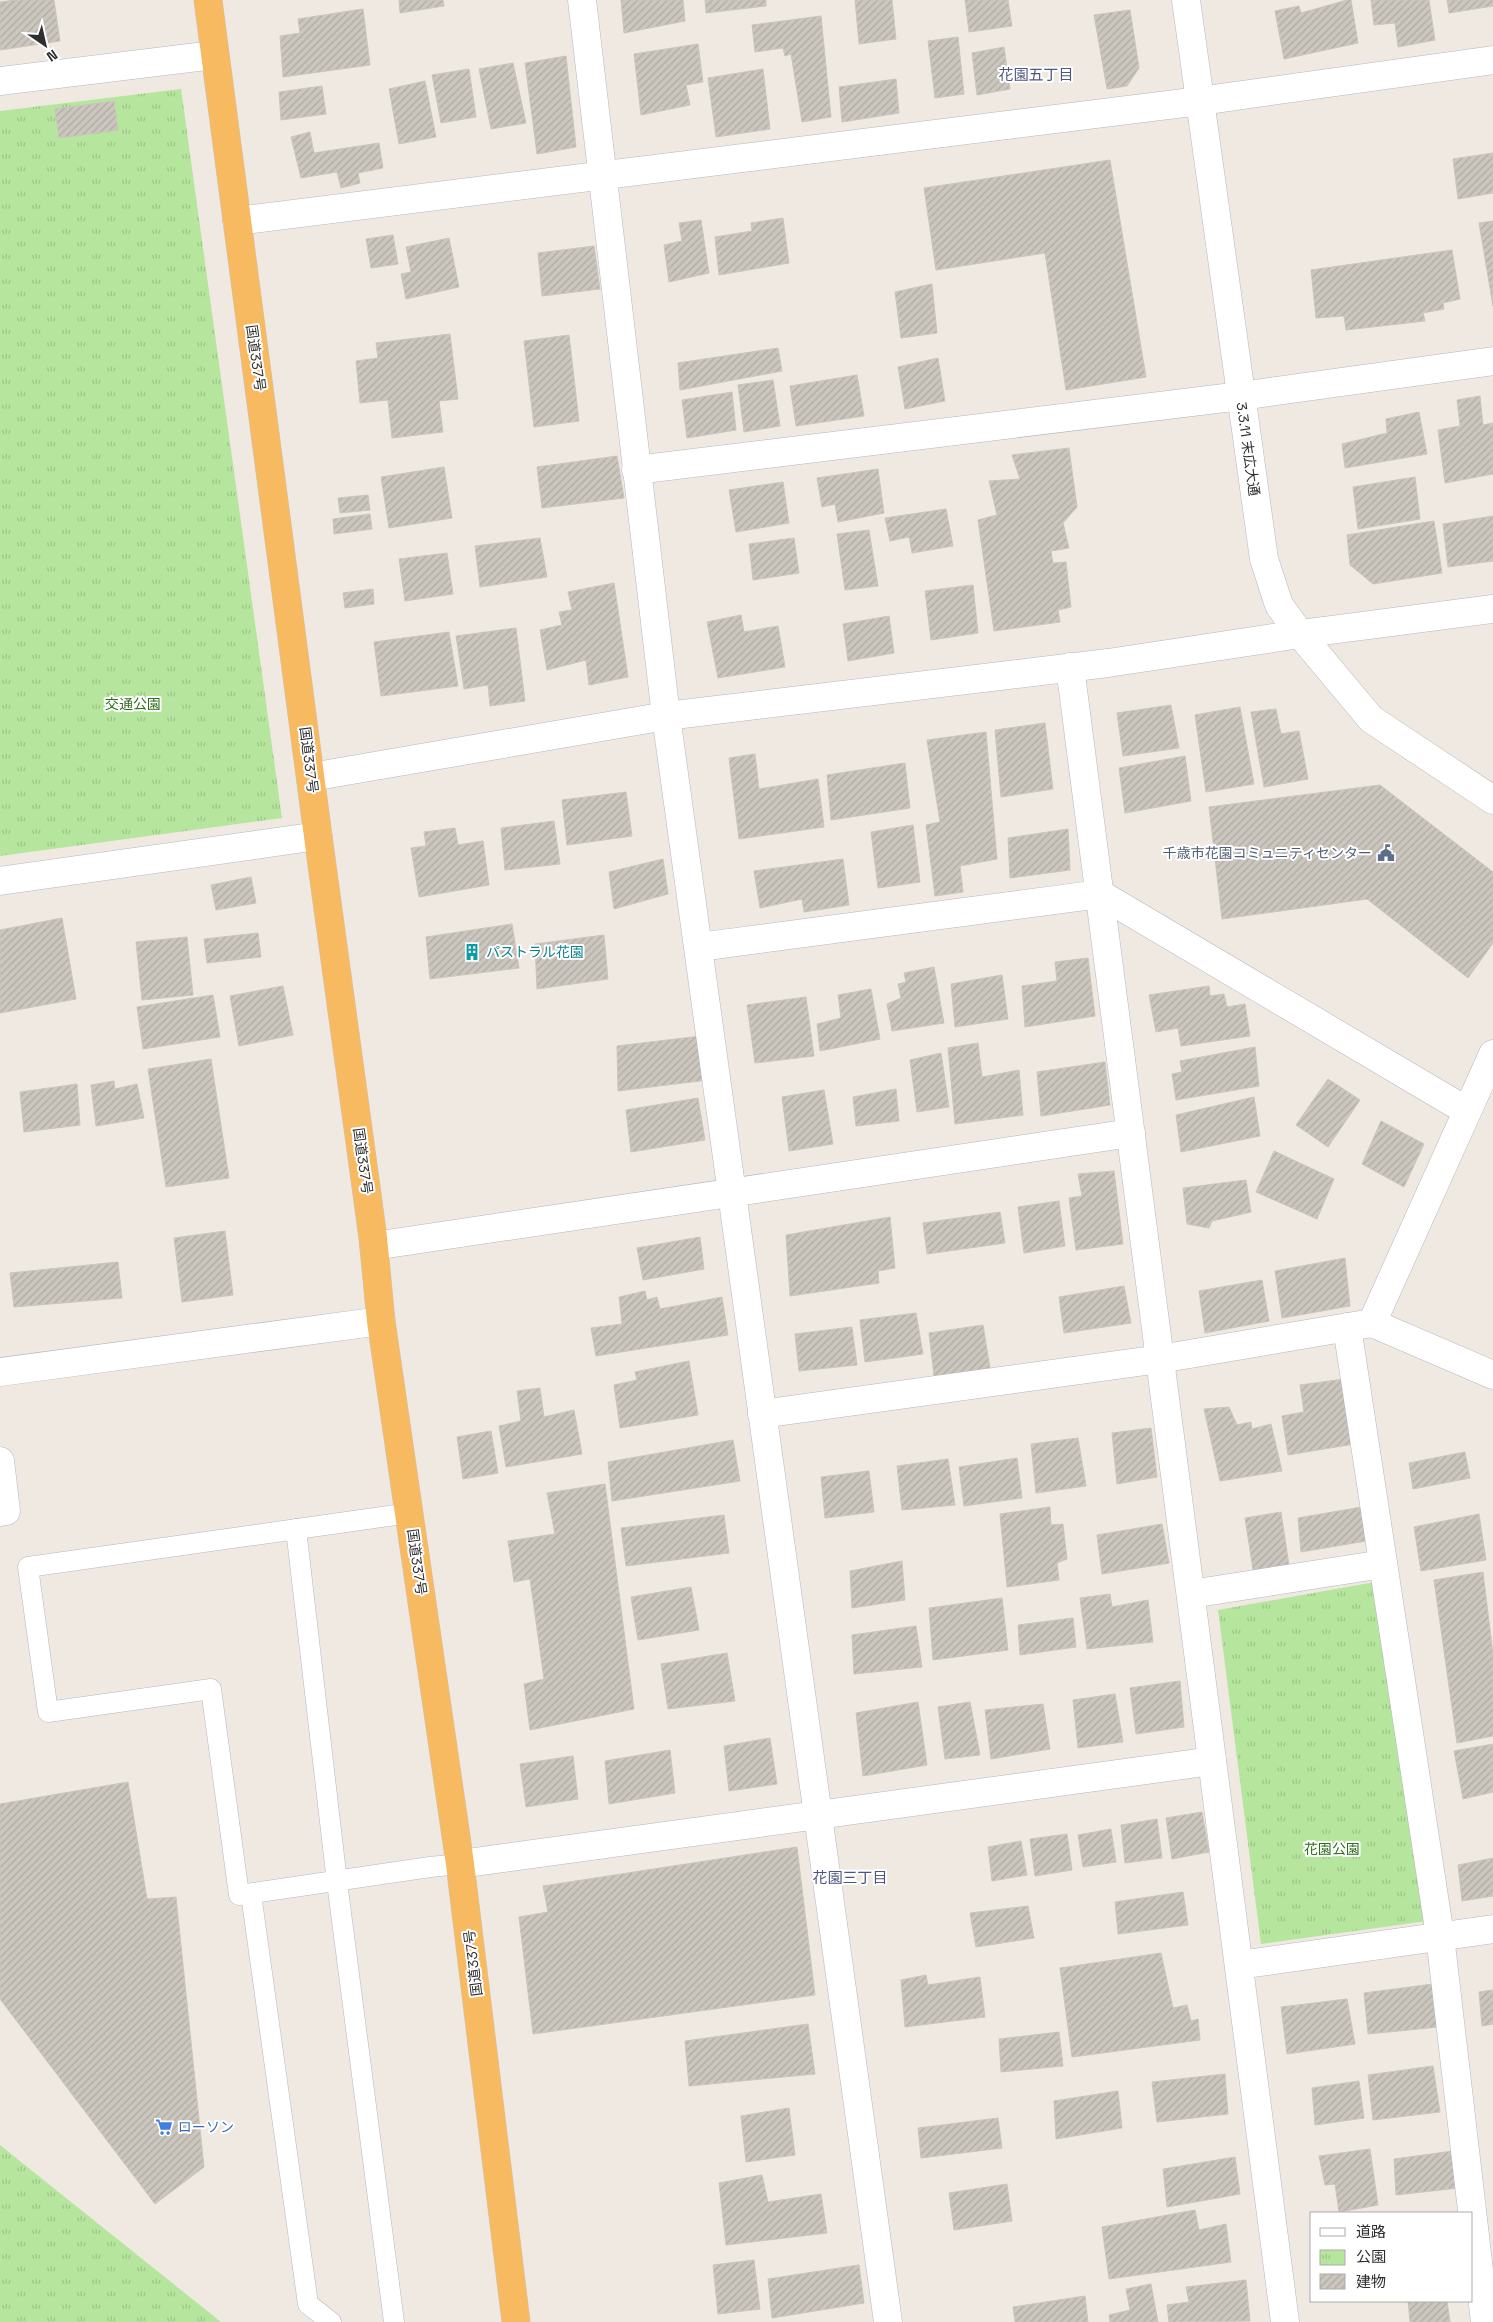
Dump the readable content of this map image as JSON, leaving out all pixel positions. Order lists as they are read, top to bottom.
{
  "streets": {
    "highway": ["国道337号"],
    "street": ["3.3.11 末広大通"]
  },
  "districts": ["花園五丁目", "花園三丁目"],
  "parks": ["交通公園", "花園公園"],
  "places": {
    "public building": ["千歳市花園コミュニティセンター"],
    "building": ["パストラル花園"],
    "supermarket": ["ローソン"]
  },
  "legend": ["道路", "公園", "建物"],
  "north": "bottom right"
}
